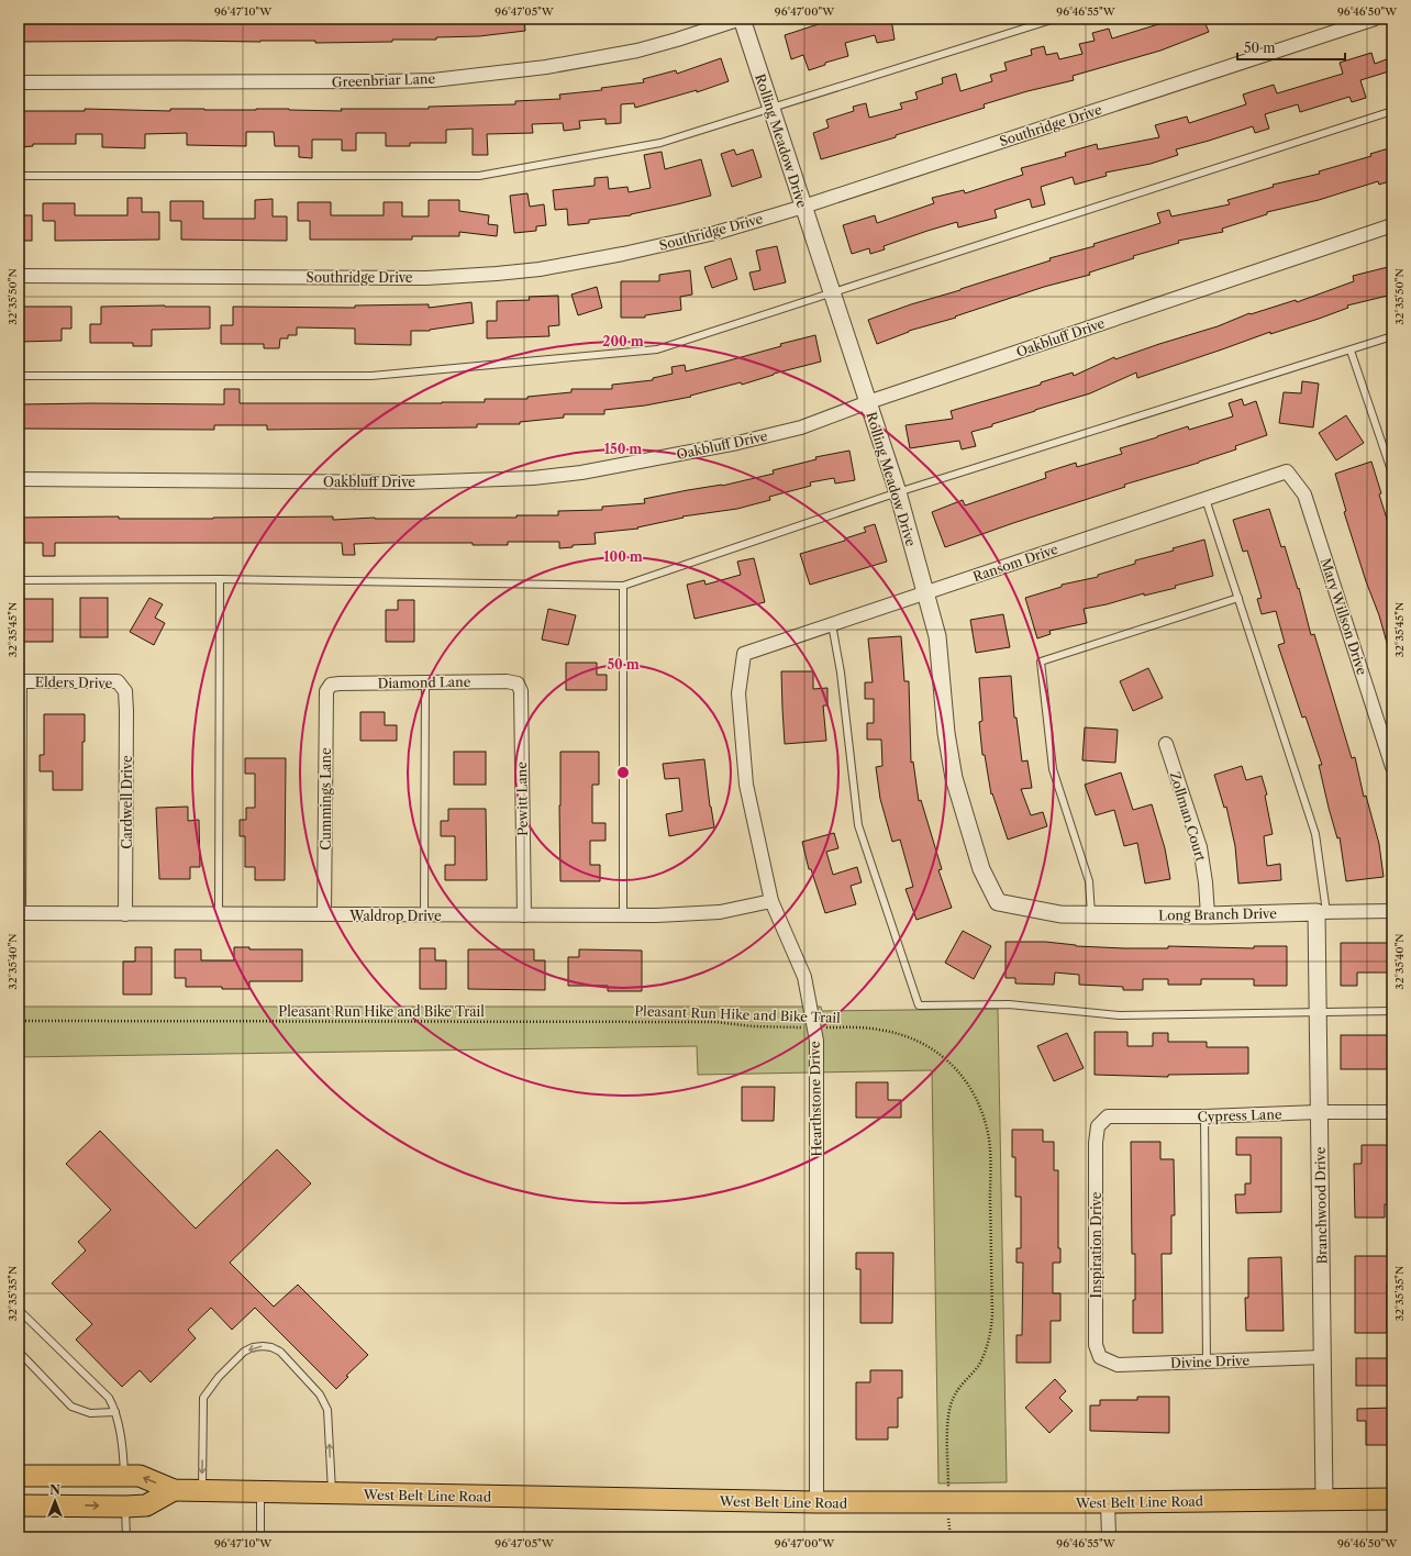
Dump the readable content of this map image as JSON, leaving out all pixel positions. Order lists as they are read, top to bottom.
{
  "streets": {
    "main road": ["West Belt Line Road"],
    "street": [
      "Greenbriar Lane",
      "Southridge Drive",
      "Rolling Meadow Drive",
      "Oakbluff Drive",
      "Ransom Drive",
      "Mary Willson Drive",
      "Elders Drive",
      "Diamond Lane",
      "Cummings Lane",
      "Pewitt Lane",
      "Cardwell Drive",
      "Zollman Court",
      "Long Branch Drive",
      "Waldrop Drive",
      "Hearthstone Drive",
      "Cypress Lane",
      "Branchwood Drive",
      "Inspiration Drive",
      "Divine Drive"
    ],
    "path": ["Pleasant Run Hike and Bike Trail"]
  },
  "crossings": [
    ["Greenbriar Lane", "Rolling Meadow Drive"],
    ["Southridge Drive", "Rolling Meadow Drive"],
    ["Rolling Meadow Drive", "Oakbluff Drive"],
    ["Rolling Meadow Drive", "Ransom Drive"],
    ["Rolling Meadow Drive", "Long Branch Drive"],
    ["Ransom Drive", "Mary Willson Drive"],
    ["Ransom Drive", "Hearthstone Drive"],
    ["Elders Drive", "Cardwell Drive"],
    ["Diamond Lane", "Cummings Lane"],
    ["Diamond Lane", "Pewitt Lane"],
    ["Cummings Lane", "Waldrop Drive"],
    ["Pewitt Lane", "Waldrop Drive"],
    ["Cardwell Drive", "Waldrop Drive"],
    ["Zollman Court", "Long Branch Drive"],
    ["Long Branch Drive", "Branchwood Drive"],
    ["Waldrop Drive", "Hearthstone Drive"],
    ["Pleasant Run Hike and Bike Trail", "Hearthstone Drive"],
    ["Pleasant Run Hike and Bike Trail", "West Belt Line Road"],
    ["Hearthstone Drive", "West Belt Line Road"],
    ["Cypress Lane", "Branchwood Drive"],
    ["Cypress Lane", "Inspiration Drive"],
    ["Branchwood Drive", "Divine Drive"],
    ["Branchwood Drive", "West Belt Line Road"],
    ["Inspiration Drive", "Divine Drive"]
  ],
  "scale_bar": "50 m",
  "north": "top",
  "coordinates": [
    "96°47'10\"W",
    "96°47'05\"W",
    "96°47'00\"W",
    "96°46'55\"W",
    "96°46'50\"W",
    "32°35'50\"N",
    "32°35'45\"N",
    "32°35'40\"N",
    "32°35'35\"N"
  ],
  "rings": [
    "200 m",
    "150 m",
    "100 m",
    "50 m"
  ]
}
